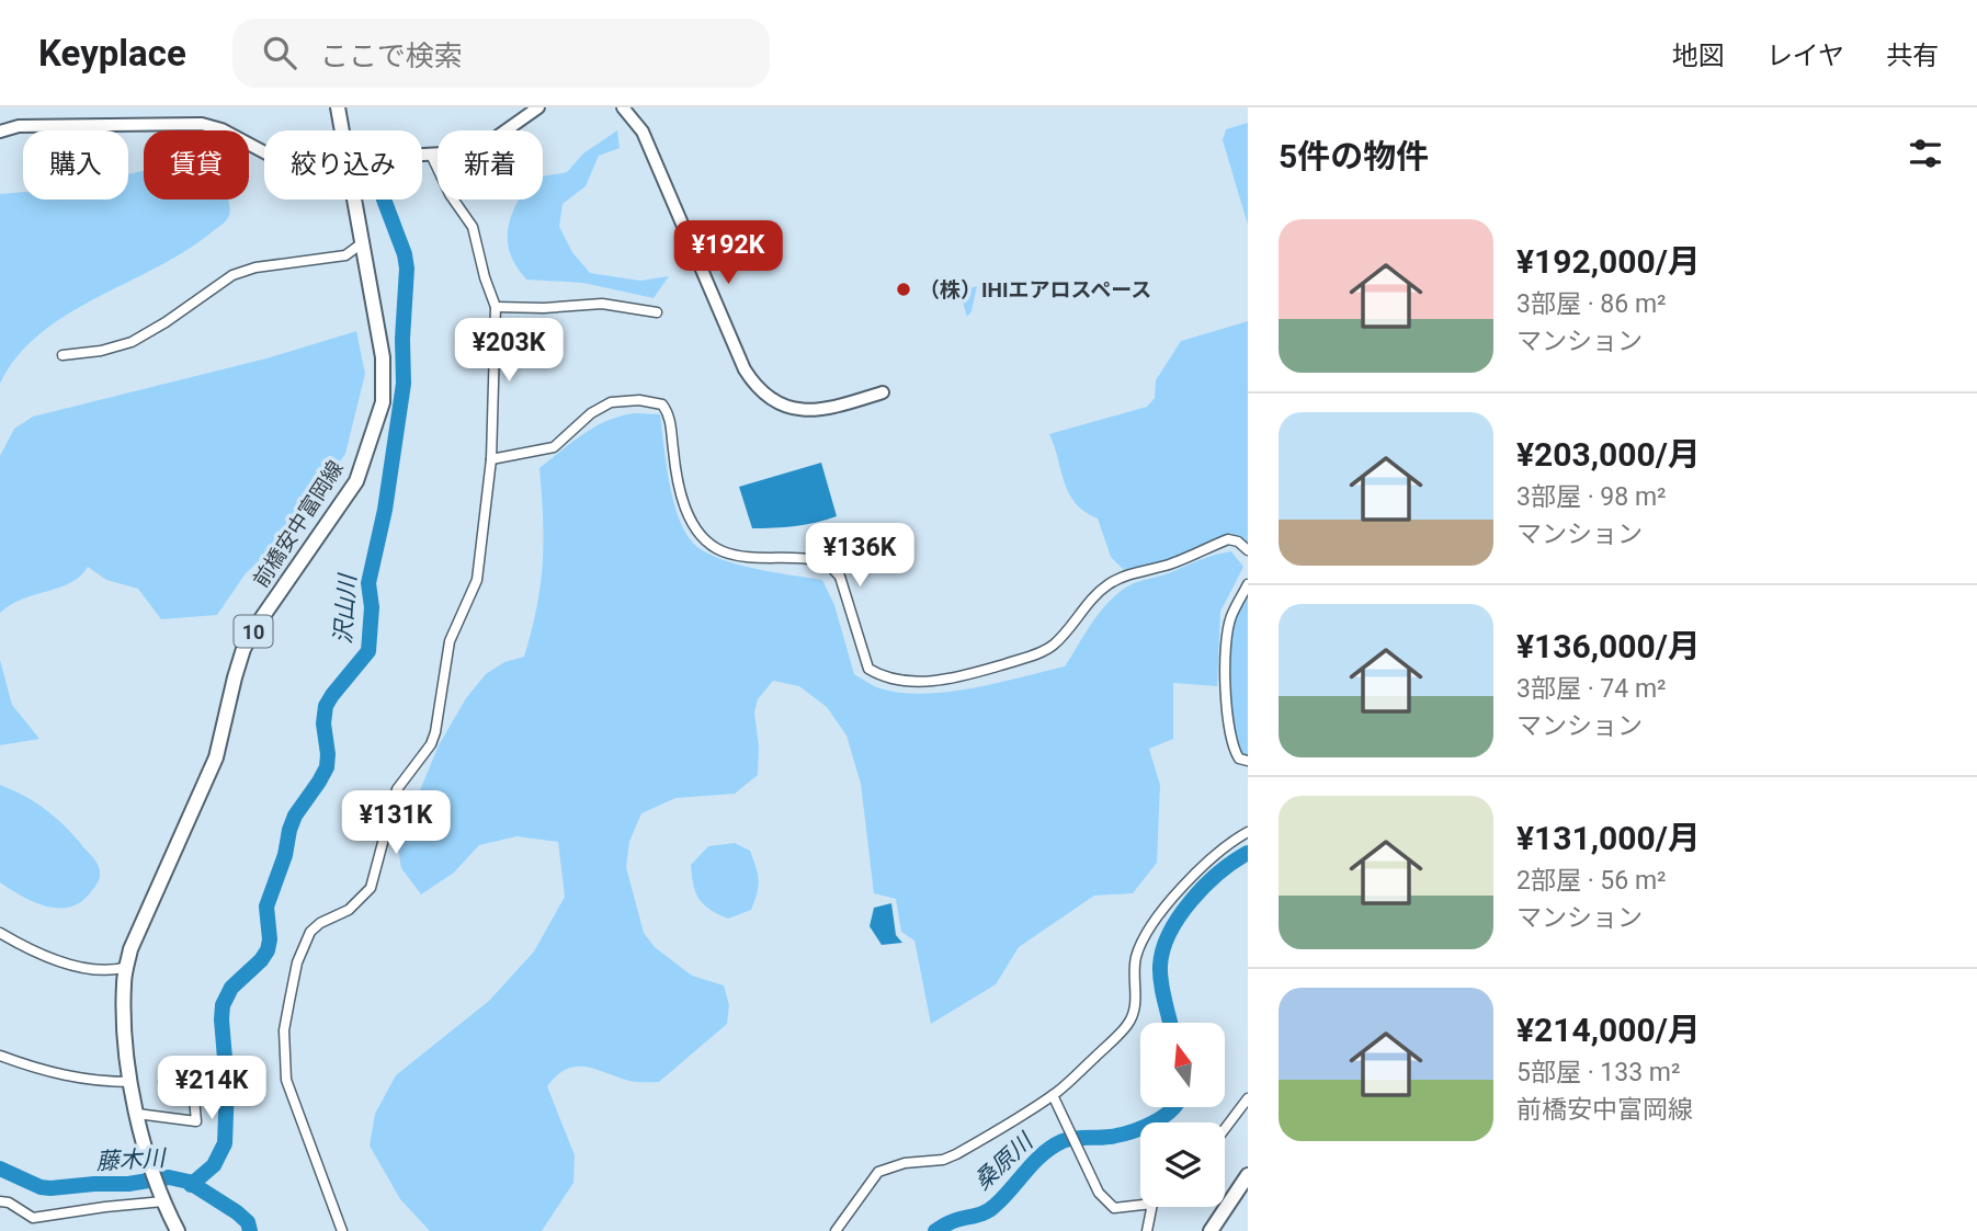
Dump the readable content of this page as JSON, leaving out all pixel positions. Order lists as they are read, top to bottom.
{
  "streets": {
    "main road": ["前橋安中富岡線", "10"]
  },
  "crossings": [
    ["前橋安中富岡線", "10"]
  ],
  "water": ["沢山川", "藤木川", "桑原川"],
  "places": ["（株）IHIエアロスペース"],
  "north": "top",
  "page": {
    "header": "Keyplace",
    "search": "ここで検索",
    "nav": ["地図", "レイヤ", "共有"],
    "heading": "5件の物件",
    "chip": [
      "購入",
      "賃貸",
      "絞り込み",
      "新着"
    ],
    "list": [
      {
        "name": "¥192,000/月",
        "note": "3部屋 · 86 m² · マンション"
      },
      {
        "name": "¥203,000/月",
        "note": "3部屋 · 98 m² · マンション"
      },
      {
        "name": "¥136,000/月",
        "note": "3部屋 · 74 m² · マンション"
      },
      {
        "name": "¥131,000/月",
        "note": "2部屋 · 56 m² · マンション"
      },
      {
        "name": "¥214,000/月",
        "note": "5部屋 · 133 m² · 前橋安中富岡線"
      }
    ],
    "price": [
      "¥192K",
      "¥203K",
      "¥136K",
      "¥131K",
      "¥214K"
    ]
  }
}
